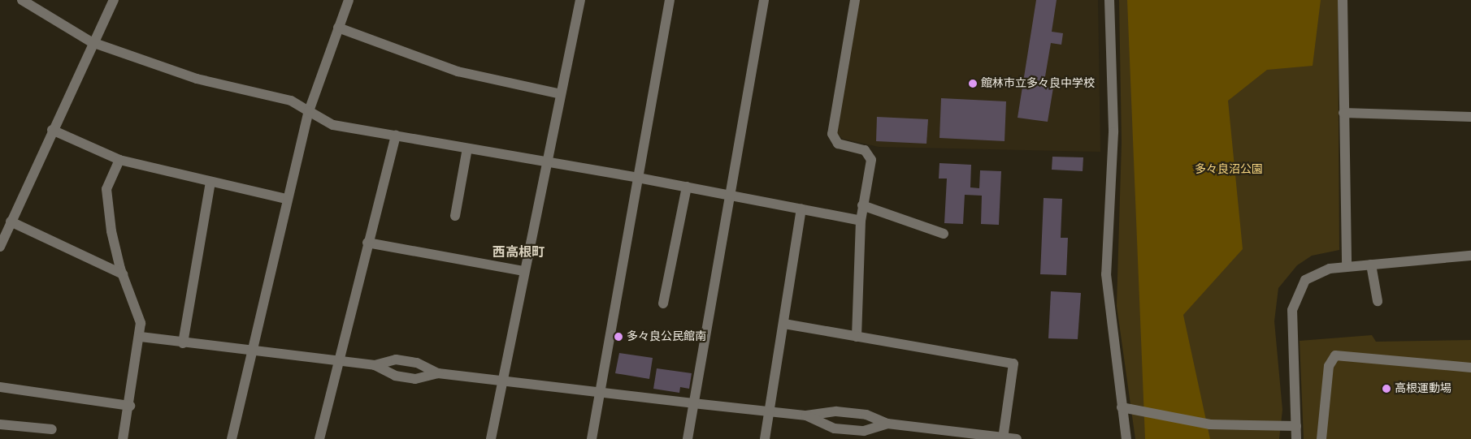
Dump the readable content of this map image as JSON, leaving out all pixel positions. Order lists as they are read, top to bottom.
{
  "districts": ["西高根町"],
  "parks": ["多々良沼公園"],
  "places": ["館林市立多々良中学校", "多々良公民館南", "高根運動場"]
}
